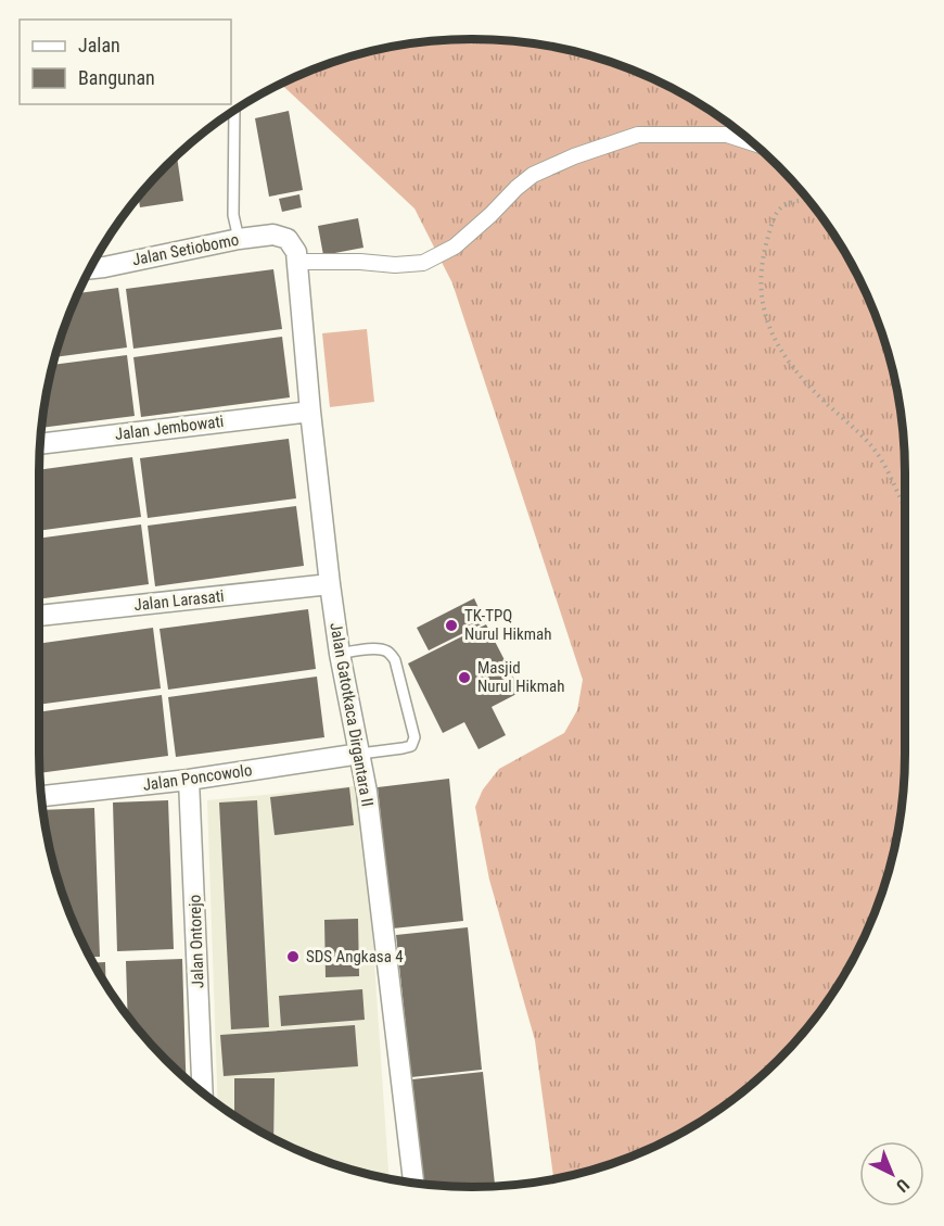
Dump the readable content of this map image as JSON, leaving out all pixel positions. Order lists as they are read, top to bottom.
{
  "streets": {
    "street": [
      "Jalan Setiobomo",
      "Jalan Jembowati",
      "Jalan Larasati",
      "Jalan Gatotkaca Dirgantara II",
      "Jalan Poncowolo",
      "Jalan Ontorejo"
    ]
  },
  "crossings": [
    ["Jalan Setiobomo", "Jalan Gatotkaca Dirgantara II"],
    ["Jalan Jembowati", "Jalan Gatotkaca Dirgantara II"],
    ["Jalan Larasati", "Jalan Gatotkaca Dirgantara II"],
    ["Jalan Gatotkaca Dirgantara II", "Jalan Poncowolo"],
    ["Jalan Poncowolo", "Jalan Ontorejo"]
  ],
  "places": ["TK-TPQ Nurul Hikmah", "Masjid Nurul Hikmah", "SDS Angkasa 4"],
  "legend": ["Jalan", "Bangunan"],
  "north": "bottom right"
}
